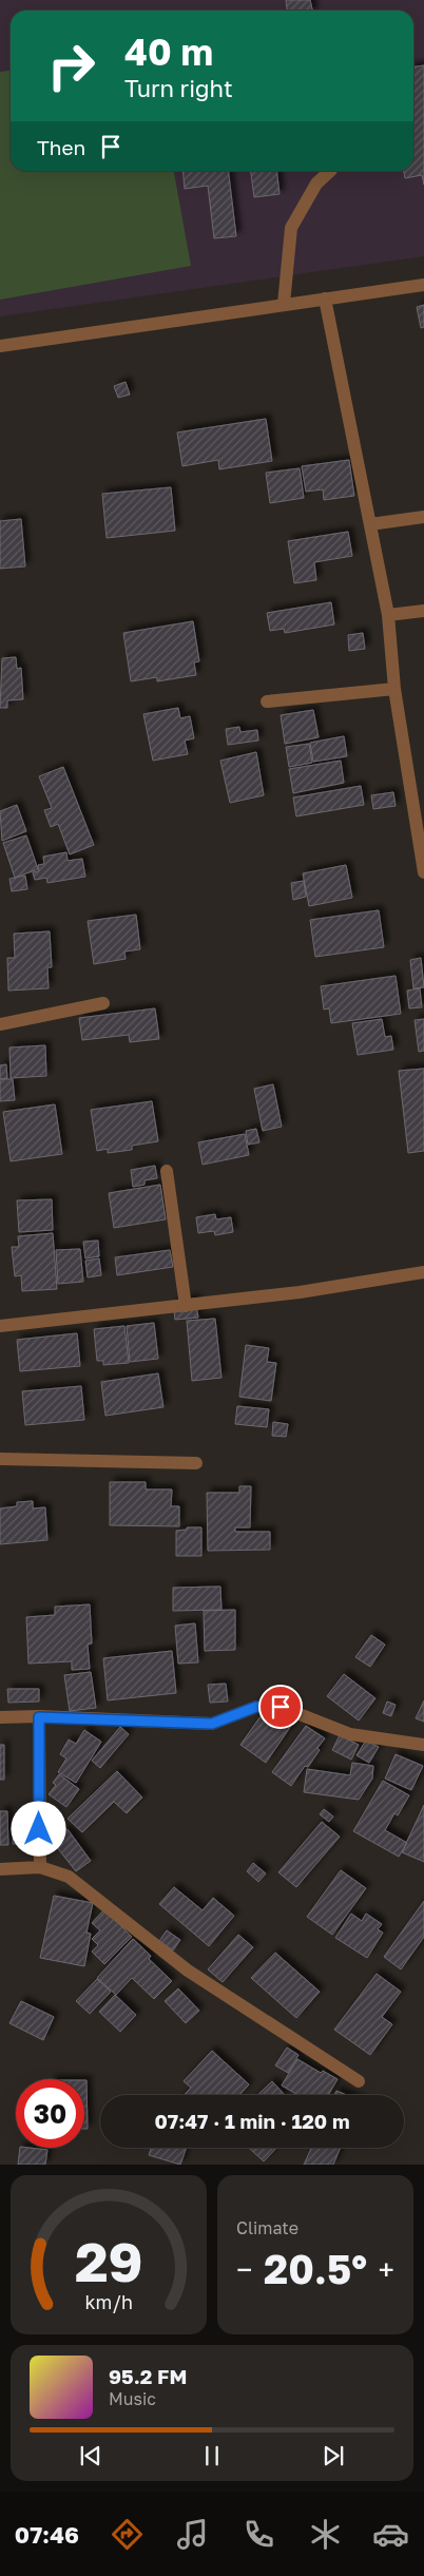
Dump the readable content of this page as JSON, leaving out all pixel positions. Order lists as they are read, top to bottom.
{
  "page": {
    "turn": ["40 m", "Turn right"],
    "then": "Then",
    "limit": "30",
    "trip": "07:47 · 1 min · 120 m",
    "tile": "Climate",
    "heat": ["−", "20.5°", "+"],
    "song": ["95.2 FM", "Music"],
    "tabs": "07:46",
    "gauge": ["29", "km/h"]
  }
}
